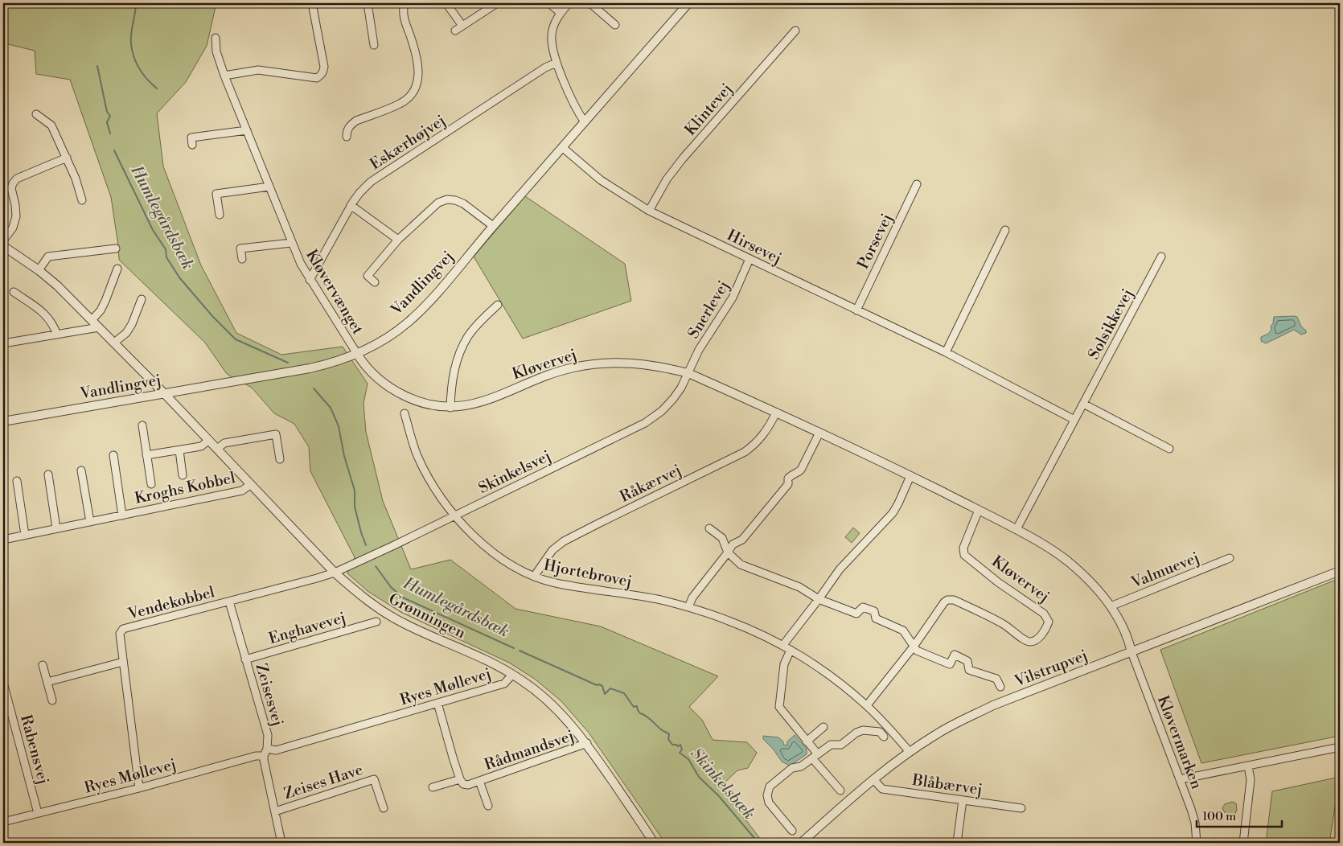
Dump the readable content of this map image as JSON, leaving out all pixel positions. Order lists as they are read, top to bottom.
{
  "streets": {
    "street": [
      "Klintevej",
      "Eskærhøjvej",
      "Porsevej",
      "Hirsevej",
      "Vandlingvej",
      "Kløvervænget",
      "Snerlevej",
      "Solsikkevej",
      "Kløvervej",
      "Skinkelsvej",
      "Råkærvej",
      "Kroghs Kobbel",
      "Valmuevej",
      "Hjortebrovej",
      "Vendekobbel",
      "Grønningen",
      "Enghavevej",
      "Vilstrupvej",
      "Ryes Møllevej",
      "Zeisesvej",
      "Kløvermarken",
      "Rabensvej",
      "Rådmandsvej",
      "Zeises Have",
      "Blåbærvej"
    ]
  },
  "crossings": [
    ["Klintevej", "Hirsevej"],
    ["Eskærhøjvej", "Kløvervænget"],
    ["Porsevej", "Hirsevej"],
    ["Hirsevej", "Vandlingvej"],
    ["Hirsevej", "Snerlevej"],
    ["Hirsevej", "Solsikkevej"],
    ["Vandlingvej", "Kløvervænget"],
    ["Vandlingvej", "Kløvervej"],
    ["Vandlingvej", "Grønningen"],
    ["Kløvervænget", "Kløvervej"],
    ["Snerlevej", "Kløvervej"],
    ["Snerlevej", "Skinkelsvej"],
    ["Solsikkevej", "Kløvervej"],
    ["Kløvervej", "Skinkelsvej"],
    ["Kløvervej", "Råkærvej"],
    ["Kløvervej", "Valmuevej"],
    ["Kløvervej", "Vilstrupvej"],
    ["Kløvervej", "Kløvermarken"],
    ["Skinkelsvej", "Hjortebrovej"],
    ["Skinkelsvej", "Vendekobbel"],
    ["Skinkelsvej", "Grønningen"],
    ["Råkærvej", "Hjortebrovej"],
    ["Kroghs Kobbel", "Grønningen"],
    ["Hjortebrovej", "Vilstrupvej"],
    ["Vendekobbel", "Grønningen"],
    ["Vendekobbel", "Ryes Møllevej"],
    ["Vendekobbel", "Zeisesvej"],
    ["Grønningen", "Ryes Møllevej"],
    ["Grønningen", "Rådmandsvej"],
    ["Enghavevej", "Zeisesvej"],
    ["Vilstrupvej", "Kløvermarken"],
    ["Vilstrupvej", "Blåbærvej"],
    ["Ryes Møllevej", "Zeisesvej"],
    ["Ryes Møllevej", "Rabensvej"]
  ],
  "water": ["Humlegårdsbæk", "Skinkelsbæk"],
  "scale_bar": "100 m"
}
